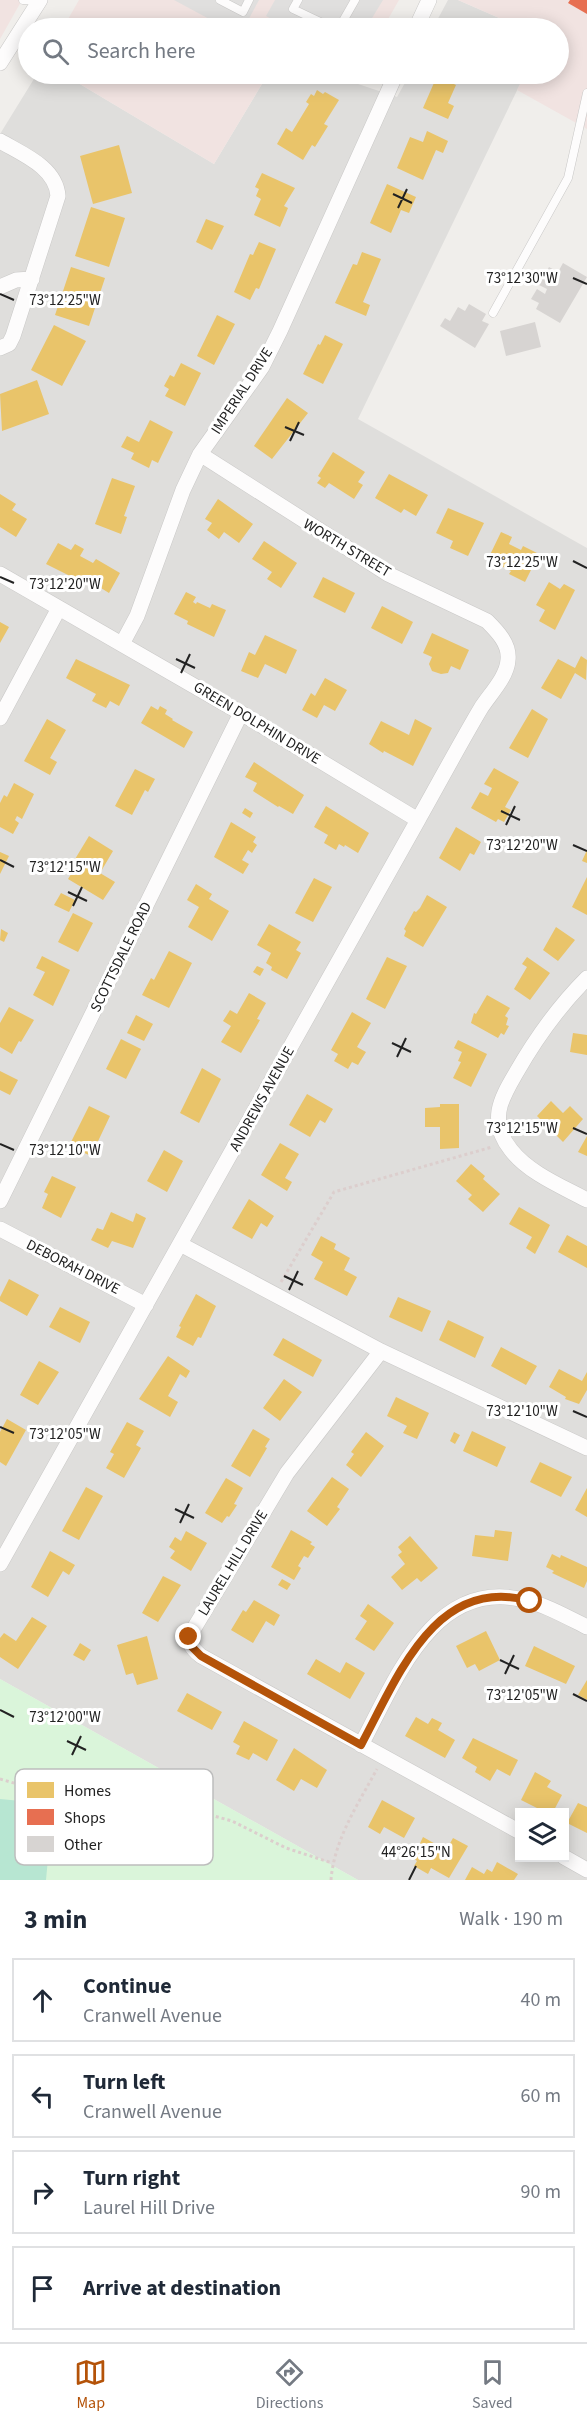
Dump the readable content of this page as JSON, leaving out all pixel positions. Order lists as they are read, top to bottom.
{
  "streets": {
    "street": [
      "IMPERIAL DRIVE",
      "WORTH STREET",
      "GREEN DOLPHIN DRIVE",
      "SCOTTSDALE ROAD",
      "ANDREWS AVENUE",
      "DEBORAH DRIVE",
      "LAUREL HILL DRIVE"
    ]
  },
  "crossings": [
    ["IMPERIAL DRIVE", "WORTH STREET"],
    ["IMPERIAL DRIVE", "GREEN DOLPHIN DRIVE"],
    ["WORTH STREET", "ANDREWS AVENUE"],
    ["GREEN DOLPHIN DRIVE", "SCOTTSDALE ROAD"],
    ["GREEN DOLPHIN DRIVE", "ANDREWS AVENUE"],
    ["ANDREWS AVENUE", "DEBORAH DRIVE"]
  ],
  "legend": ["Homes", "Shops", "Other"],
  "page": {
    "search": "Search here",
    "heading": ["3 min", "Walk · 190 m"],
    "list": [
      ["Continue", "Cranwell Avenue", "40 m"],
      ["Turn left", "Cranwell Avenue", "60 m"],
      ["Turn right", "Laurel Hill Drive", "90 m"],
      "Arrive at destination"
    ],
    "nav": ["Map", "Directions", "Saved"]
  },
  "coordinates": [
    "73°12'30\"W",
    "73°12'25\"W",
    "73°12'20\"W",
    "73°12'15\"W",
    "73°12'10\"W",
    "73°12'05\"W",
    "73°12'00\"W",
    "44°26'15\"N"
  ]
}
